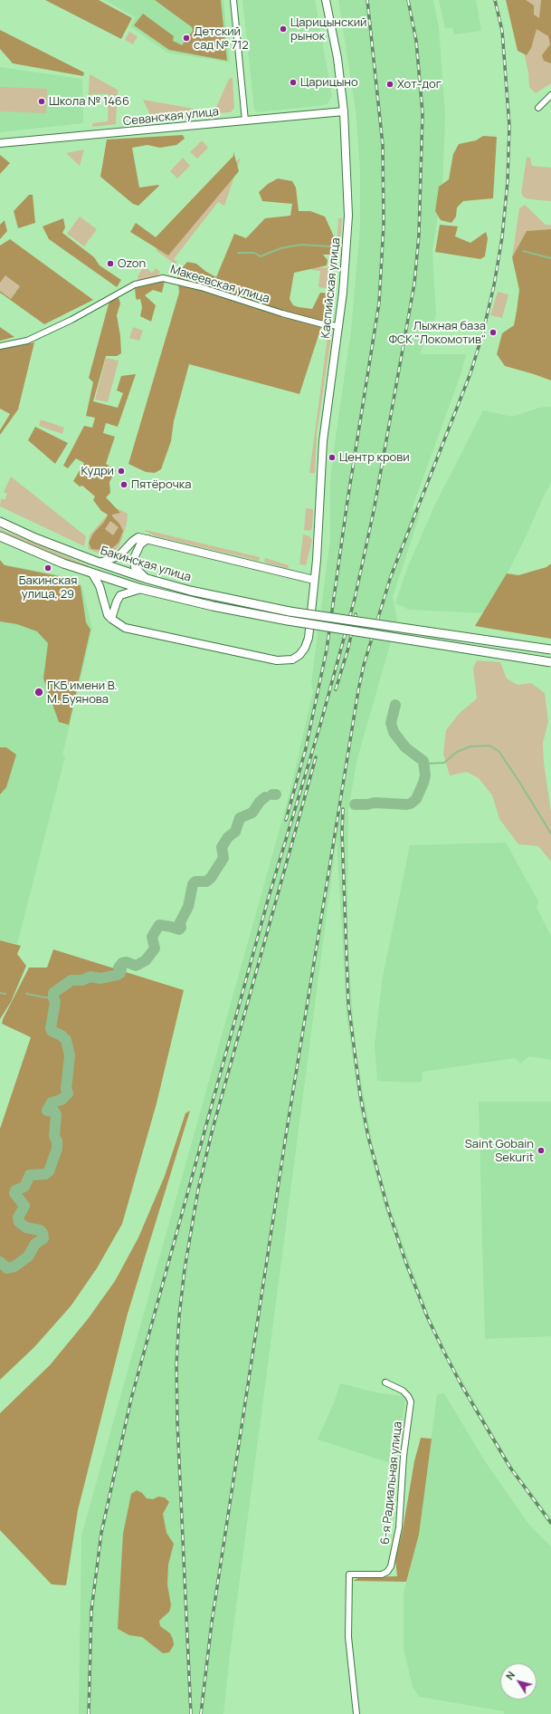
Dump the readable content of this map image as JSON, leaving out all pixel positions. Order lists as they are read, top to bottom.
{
  "streets": {
    "main road": ["Севанская улица", "Каспийская улица", "Бакинская улица"],
    "street": ["Макеевская улица", "6-я Радиальная улица"]
  },
  "crossings": [
    ["Севанская улица", "Каспийская улица"],
    ["Макеевская улица", "Каспийская улица"]
  ],
  "places": [
    "Царицынский рынок",
    "Детский сад № 712",
    "Царицыно",
    "Хот-дог",
    "Школа № 1466",
    "Ozon",
    "Лыжная база ФСК \"Локомотив\"",
    "Центр крови",
    "Кудри",
    "Пятёрочка",
    "Бакинская улица, 29",
    "ГКБ имени В. М. Буянова",
    "Saint Gobain Sekurit"
  ],
  "north": "top left"
}
